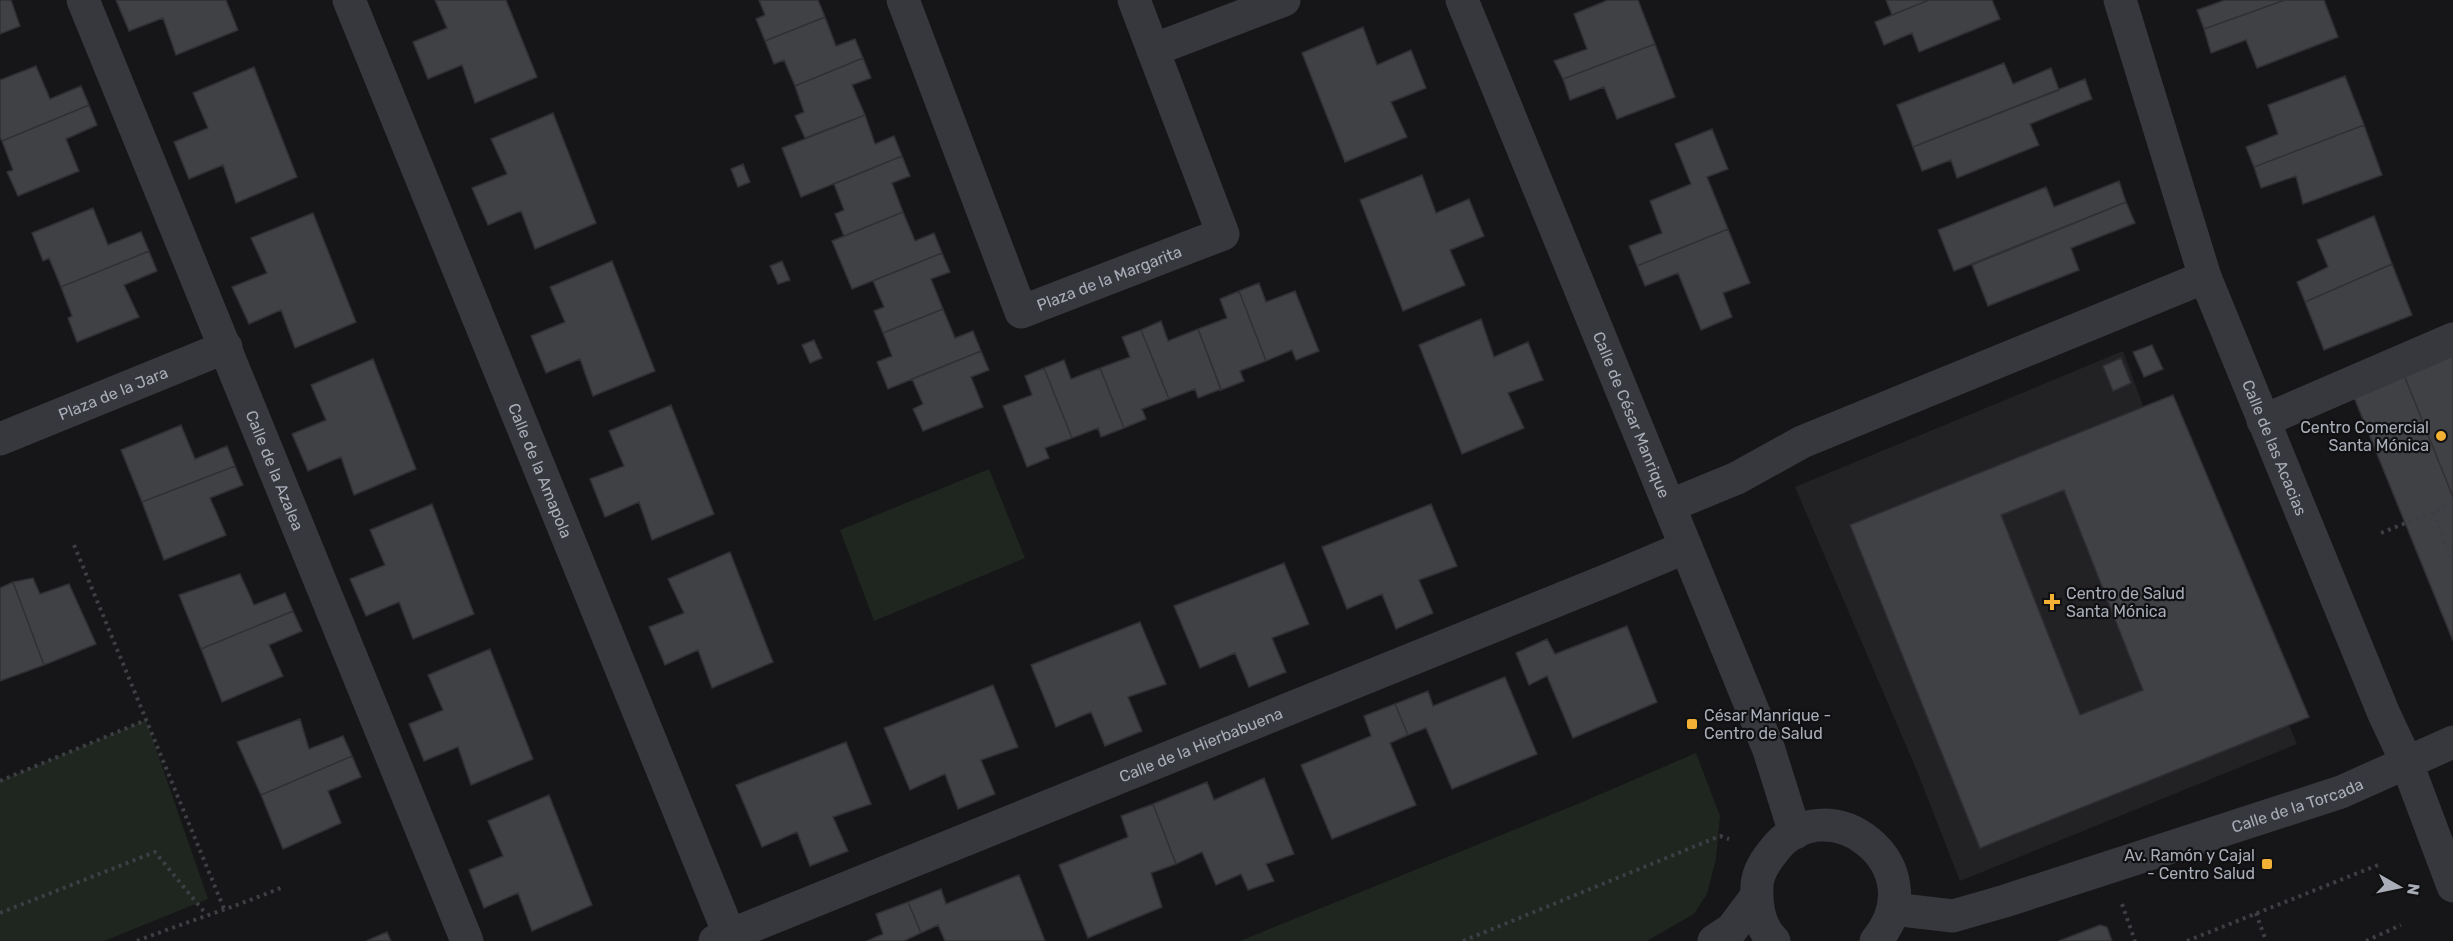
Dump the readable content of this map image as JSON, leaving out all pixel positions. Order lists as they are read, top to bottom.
{
  "streets": {
    "street": [
      "Plaza de la Margarita",
      "Plaza de la Jara",
      "Calle de César Manrique",
      "Calle de las Acacias",
      "Calle de la Azalea",
      "Calle de la Amapola",
      "Calle de la Hierbabuena",
      "Calle de la Torcada"
    ]
  },
  "crossings": [
    ["Plaza de la Jara", "Calle de la Azalea"],
    ["Calle de César Manrique", "Calle de la Hierbabuena"],
    ["Calle de las Acacias", "Calle de la Torcada"],
    ["Calle de la Amapola", "Calle de la Hierbabuena"]
  ],
  "places": {
    "other": ["Centro Comercial Santa Mónica"],
    "health": ["Centro de Salud Santa Mónica"],
    "transit": ["César Manrique - Centro de Salud", "Av. Ramón y Cajal - Centro Salud"]
  },
  "north": "right"
}
